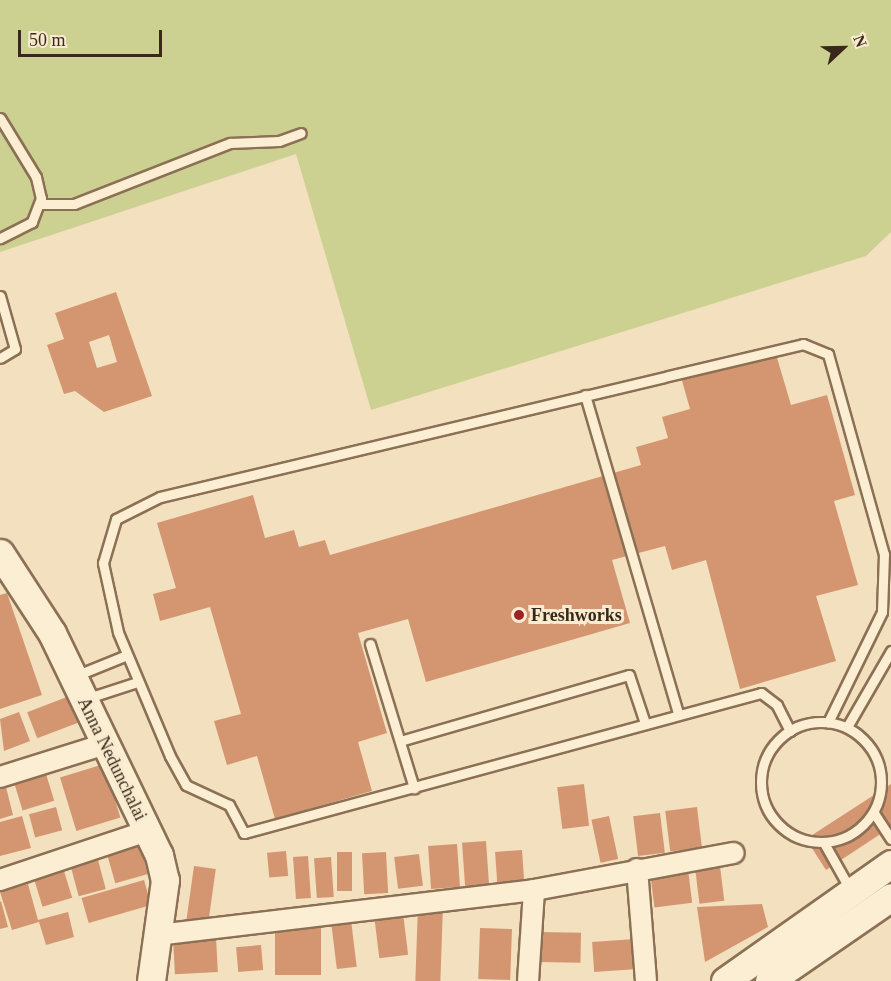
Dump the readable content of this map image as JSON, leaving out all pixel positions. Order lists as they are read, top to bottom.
{
  "streets": {
    "street": ["Anna Nedunchalai"]
  },
  "places": ["Freshworks"],
  "scale_bar": "50 m",
  "north": "right"
}
